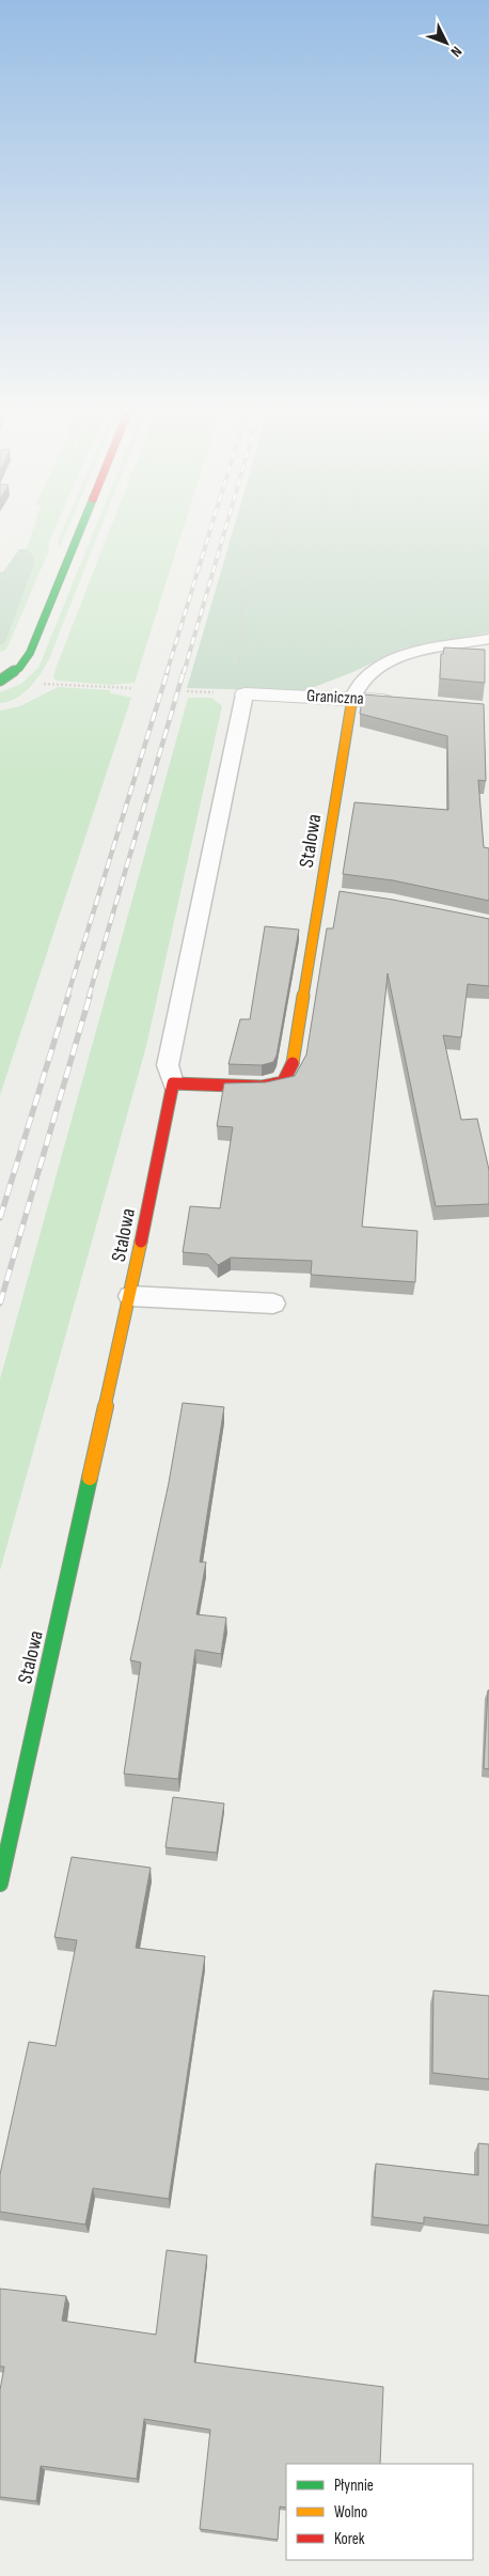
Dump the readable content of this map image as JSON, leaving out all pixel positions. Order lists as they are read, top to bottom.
{
  "streets": {
    "street": ["Graniczna", "Stalowa"]
  },
  "crossings": [
    ["Graniczna", "Stalowa"]
  ],
  "legend": ["Płynnie", "Wolno", "Korek"],
  "north": "bottom right"
}
